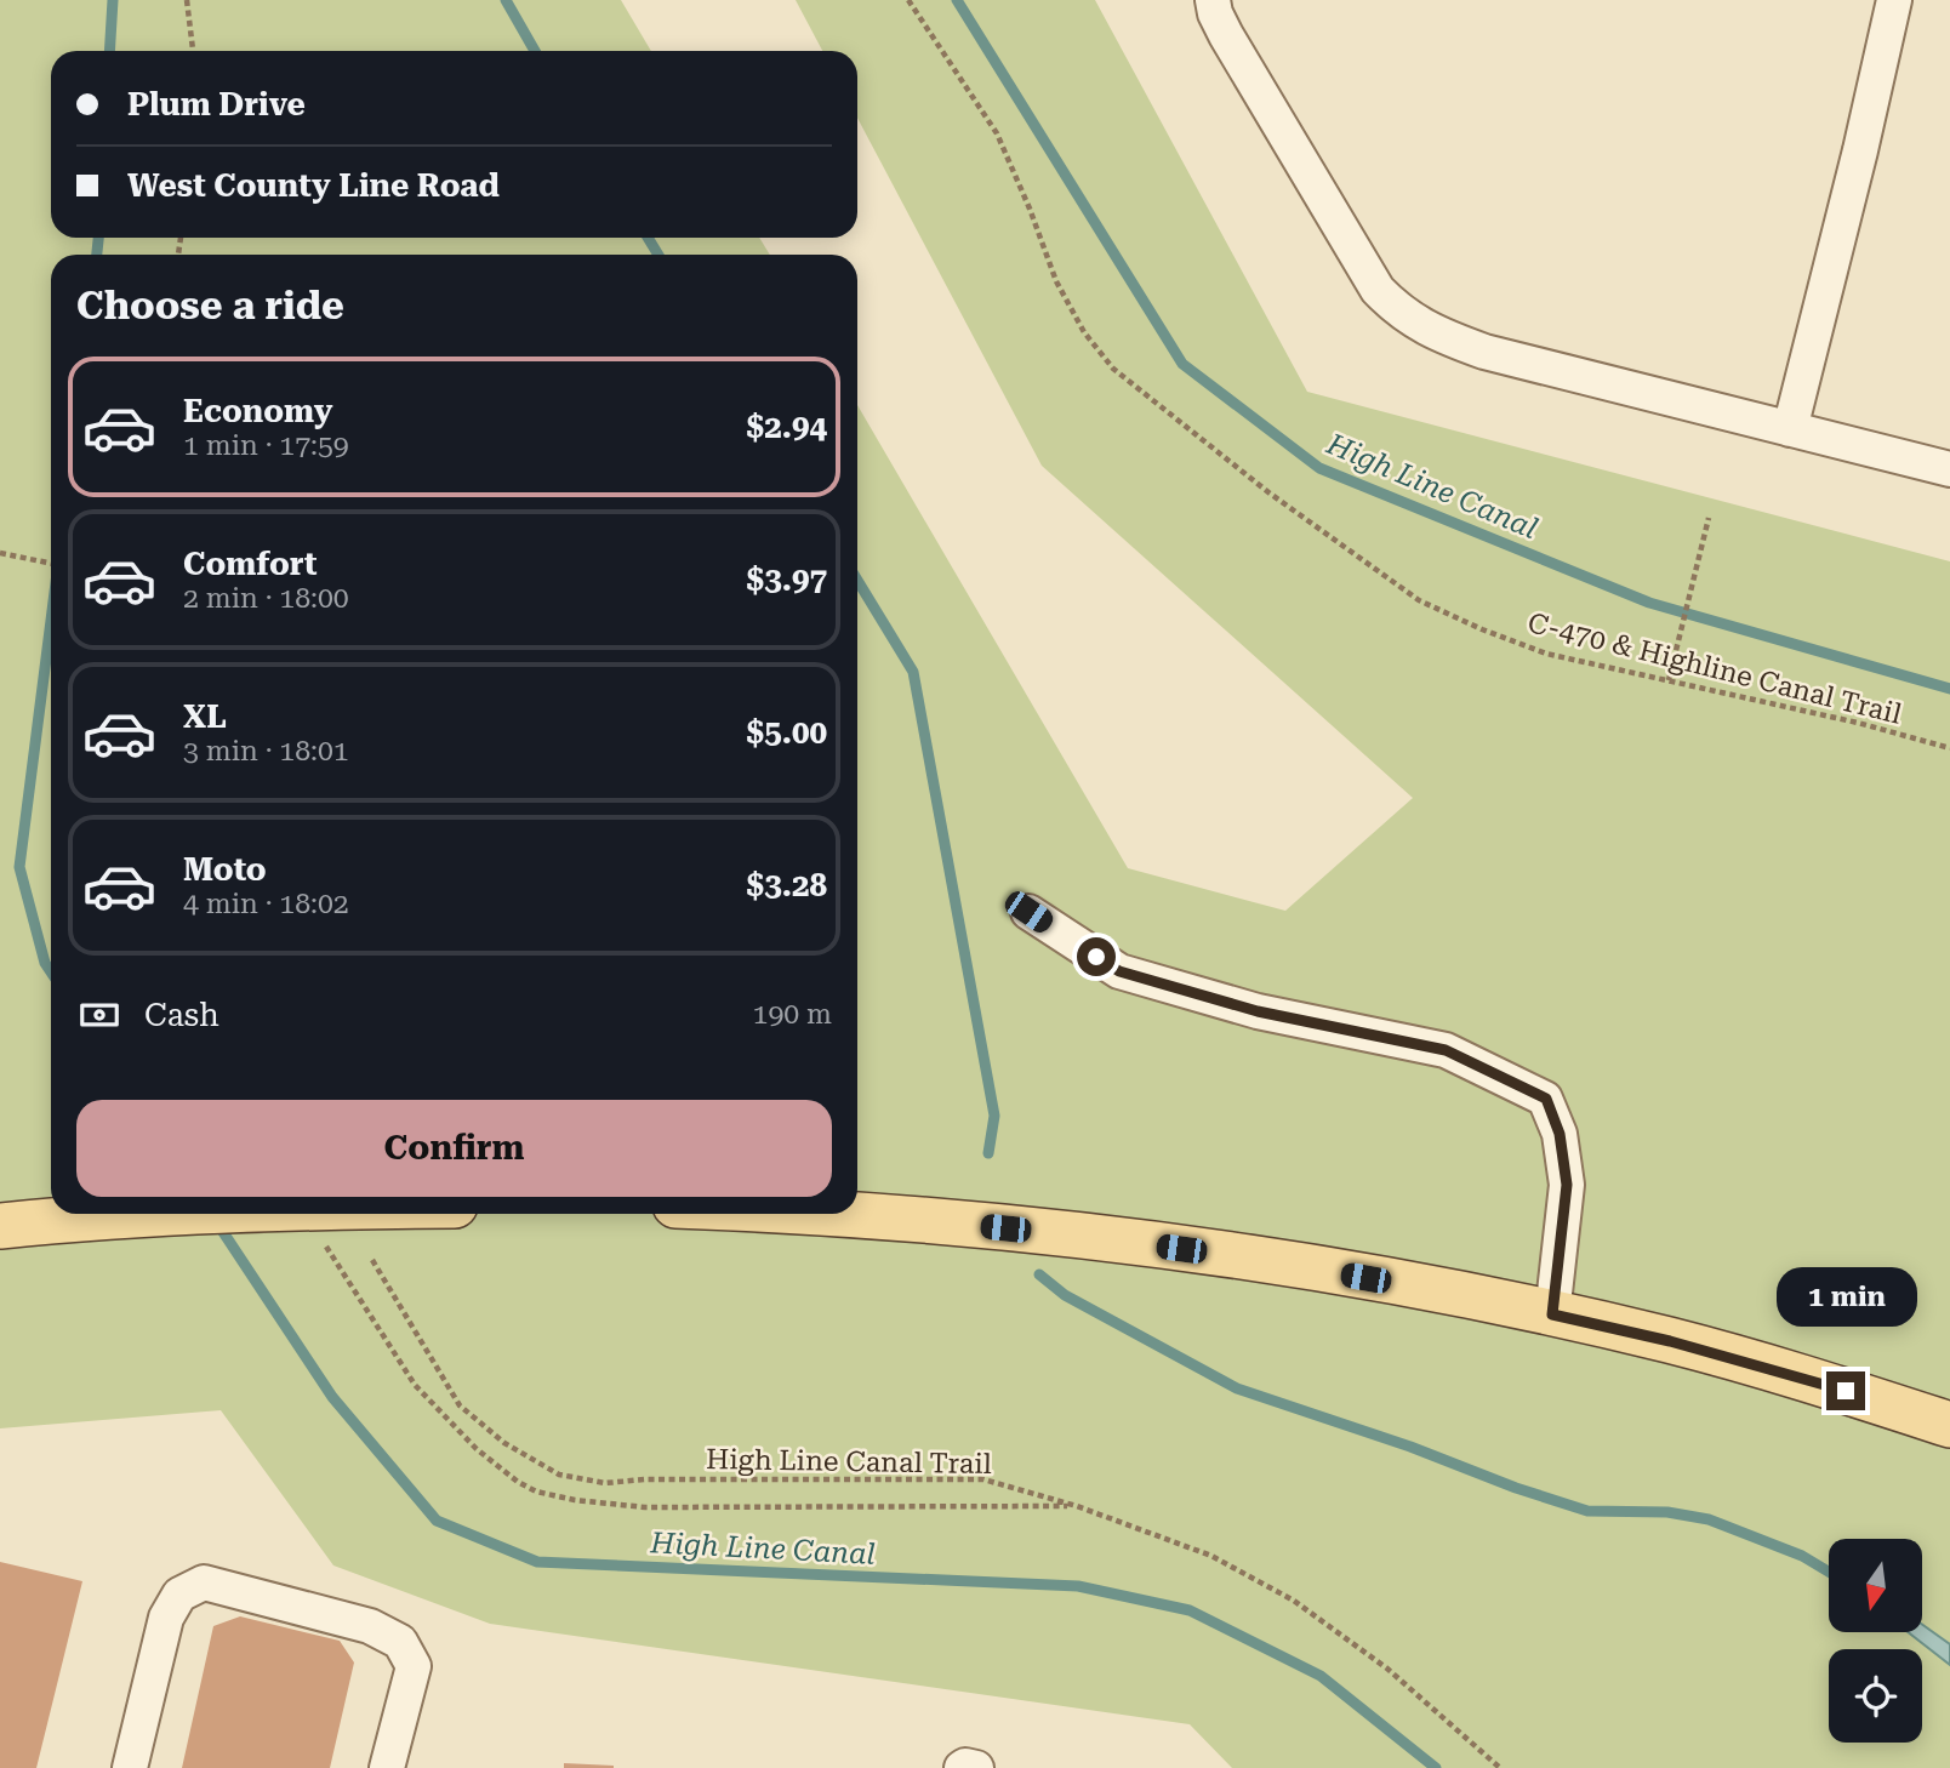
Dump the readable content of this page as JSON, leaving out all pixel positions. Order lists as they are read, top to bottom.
{
  "streets": {
    "path": ["C-470 & Highline Canal Trail", "High Line Canal Trail"]
  },
  "water": ["High Line Canal"],
  "north": "bottom",
  "page": {
    "banner": ["Plum Drive", "West County Line Road"],
    "heading": "Choose a ride",
    "list": [
      {
        "name": "Economy",
        "note": "1 min · 17:59",
        "value": "$2.94"
      },
      {
        "name": "Comfort",
        "note": "2 min · 18:00",
        "value": "$3.97"
      },
      {
        "name": "XL",
        "note": "3 min · 18:01",
        "value": "$5.00"
      },
      {
        "name": "Moto",
        "note": "4 min · 18:02",
        "value": "$3.28"
      }
    ],
    "pay": ["Cash", "190 m"],
    "buttons": "Confirm",
    "bubble": "1 min"
  }
}
